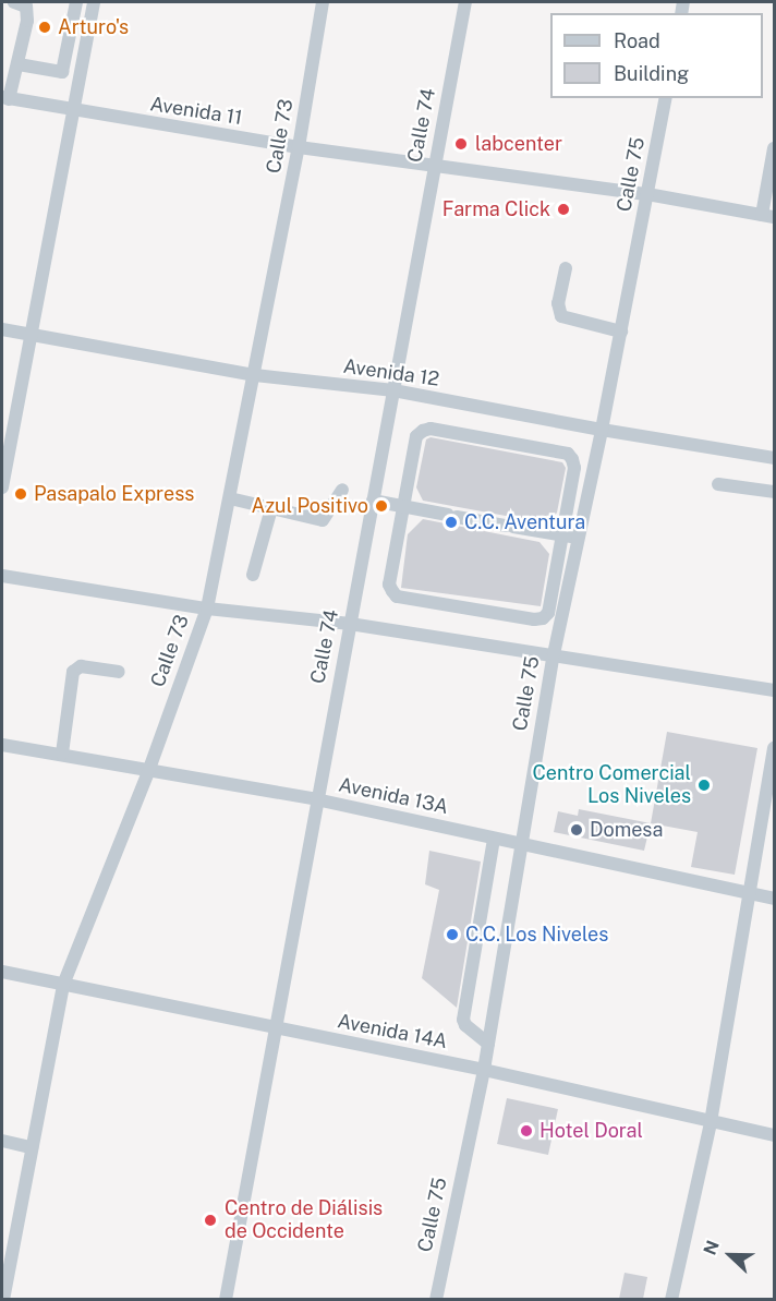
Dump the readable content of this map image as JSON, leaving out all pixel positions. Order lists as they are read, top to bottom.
{
  "streets": {
    "street": [
      "Avenida 11",
      "Calle 74",
      "Calle 73",
      "Calle 75",
      "Avenida 12",
      "Avenida 13A",
      "Avenida 14A"
    ]
  },
  "crossings": [
    ["Avenida 11", "Calle 74"],
    ["Avenida 11", "Calle 73"],
    ["Avenida 11", "Calle 75"],
    ["Calle 74", "Avenida 12"],
    ["Calle 74", "Avenida 13A"],
    ["Calle 74", "Avenida 14A"],
    ["Calle 73", "Avenida 12"],
    ["Calle 73", "Avenida 13A"],
    ["Calle 73", "Avenida 14A"],
    ["Calle 75", "Avenida 12"],
    ["Calle 75", "Avenida 13A"],
    ["Calle 75", "Avenida 14A"]
  ],
  "places": [
    "Arturo's",
    "labcenter",
    "Farma Click",
    "Pasapalo Express",
    "Azul Positivo",
    "C.C. Aventura",
    "Centro Comercial Los Niveles",
    "Domesa",
    "C.C. Los Niveles",
    "Hotel Doral",
    "Centro de Diálisis de Occidente"
  ],
  "legend": ["Road", "Building"],
  "north": "left"
}
